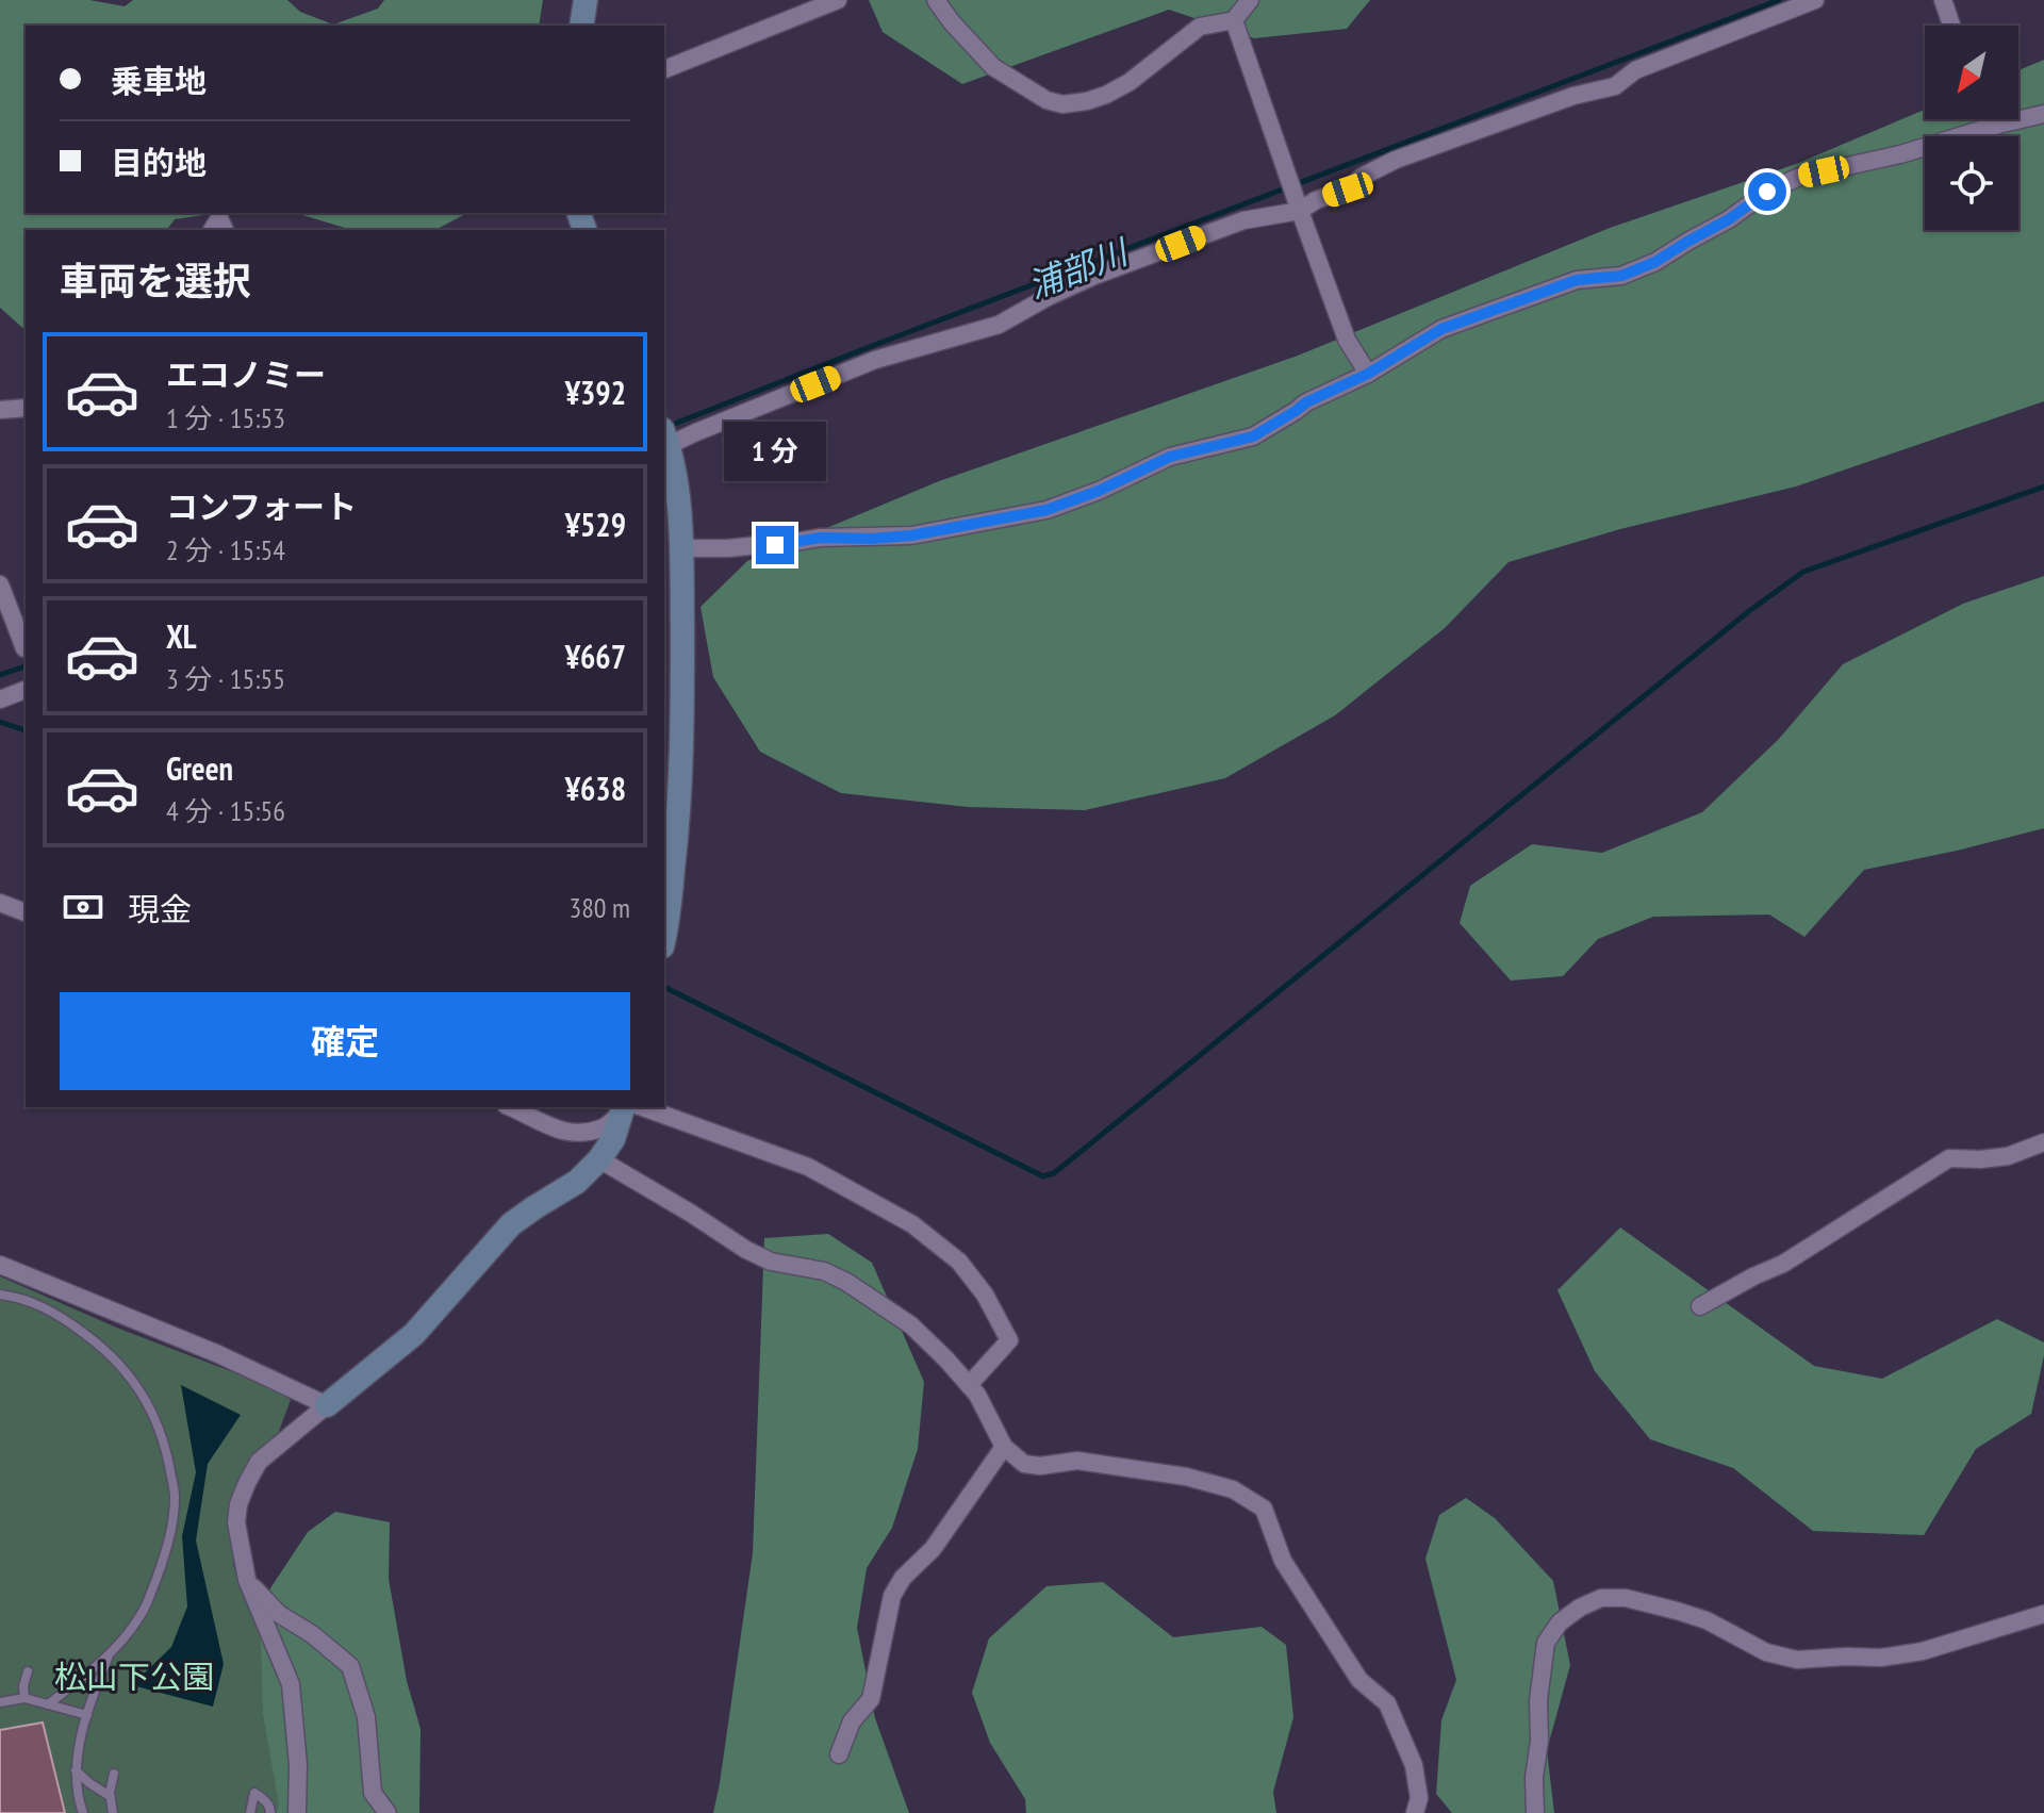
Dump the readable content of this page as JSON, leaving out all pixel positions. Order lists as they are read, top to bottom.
{
  "water": ["浦部川"],
  "parks": ["松山下公園"],
  "north": "bottom left",
  "page": {
    "banner": ["乗車地", "目的地"],
    "heading": "車両を選択",
    "list": [
      {
        "name": "エコノミー",
        "note": "1 分 · 15:53",
        "value": "¥392"
      },
      {
        "name": "コンフォート",
        "note": "2 分 · 15:54",
        "value": "¥529"
      },
      {
        "name": "XL",
        "note": "3 分 · 15:55",
        "value": "¥667"
      },
      {
        "name": "Green",
        "note": "4 分 · 15:56",
        "value": "¥638"
      }
    ],
    "bubble": "1 分",
    "pay": ["現金", "380 m"],
    "buttons": "確定"
  }
}
